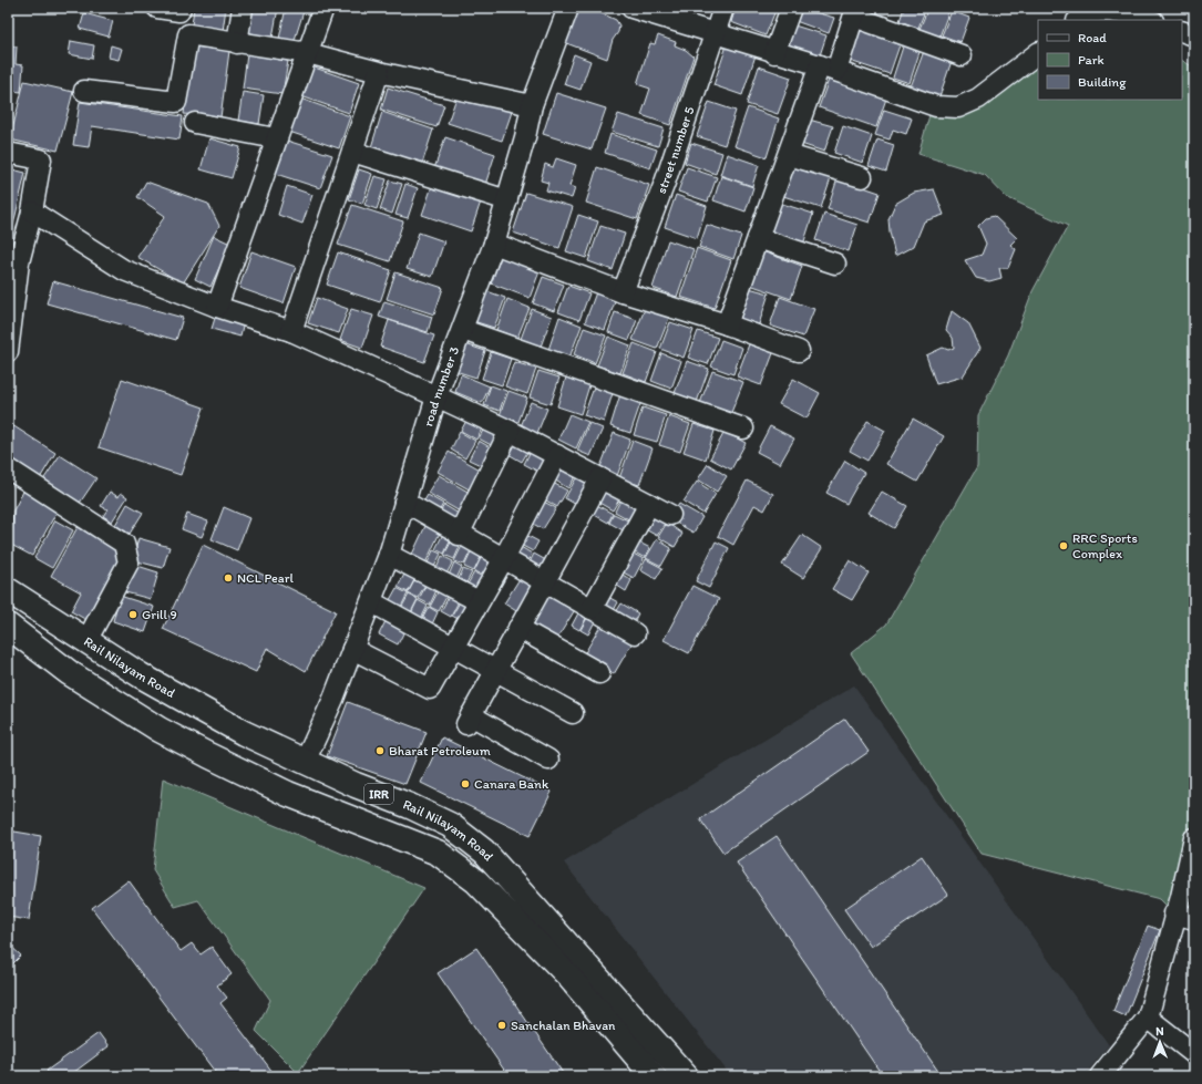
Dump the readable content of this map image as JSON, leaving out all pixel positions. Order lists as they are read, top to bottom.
{
  "streets": {
    "main road": ["Rail Nilayam Road", "IRR"],
    "street": ["street number 5", "road number 3"]
  },
  "crossings": [
    ["road number 3", "Rail Nilayam Road"]
  ],
  "places": [
    "RRC Sports Complex",
    "NCL Pearl",
    "Grill 9",
    "Bharat Petroleum",
    "Canara Bank",
    "Sanchalan Bhavan"
  ],
  "legend": ["Road", "Park", "Building"],
  "north": "top"
}
